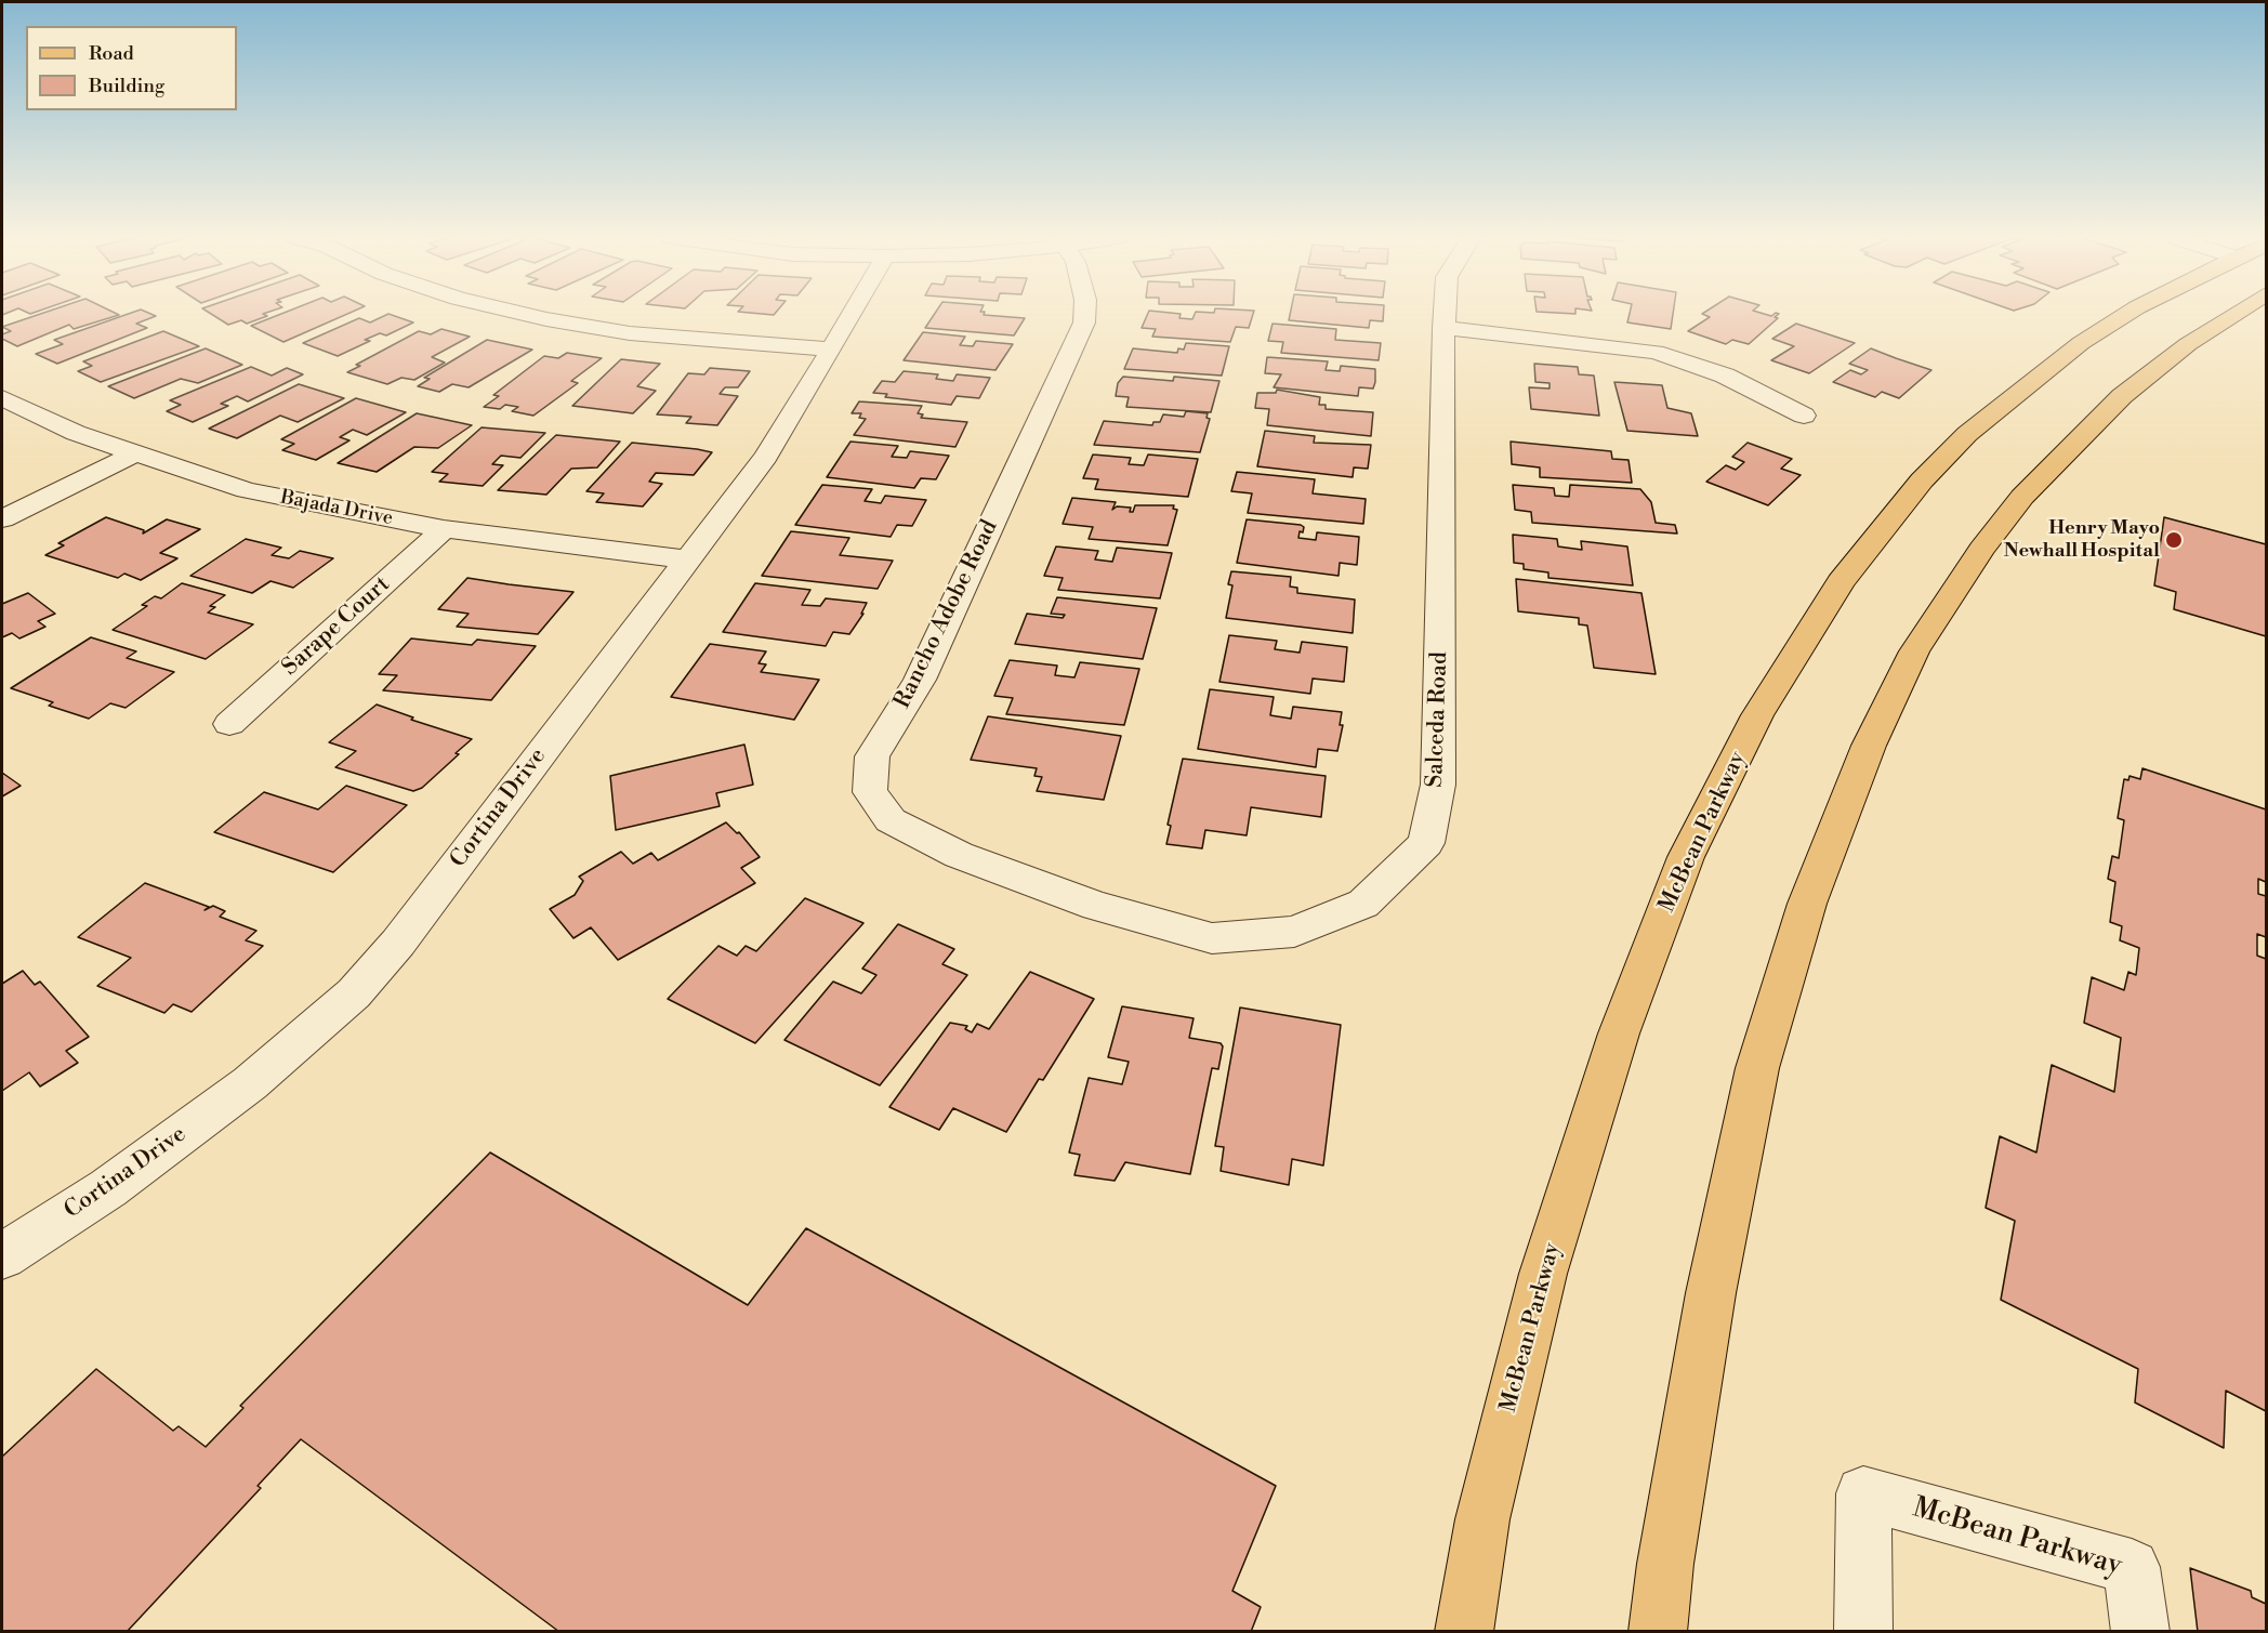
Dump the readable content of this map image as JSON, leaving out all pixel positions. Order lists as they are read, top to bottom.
{
  "streets": {
    "main road": ["McBean Parkway"],
    "street": [
      "Bajada Drive",
      "Rancho Adobe Road",
      "Sarape Court",
      "Salceda Road",
      "Cortina Drive"
    ]
  },
  "crossings": [
    ["Bajada Drive", "Sarape Court"],
    ["Bajada Drive", "Cortina Drive"],
    ["Rancho Adobe Road", "Salceda Road"]
  ],
  "places": ["Henry Mayo Newhall Hospital"],
  "legend": ["Road", "Building"]
}
